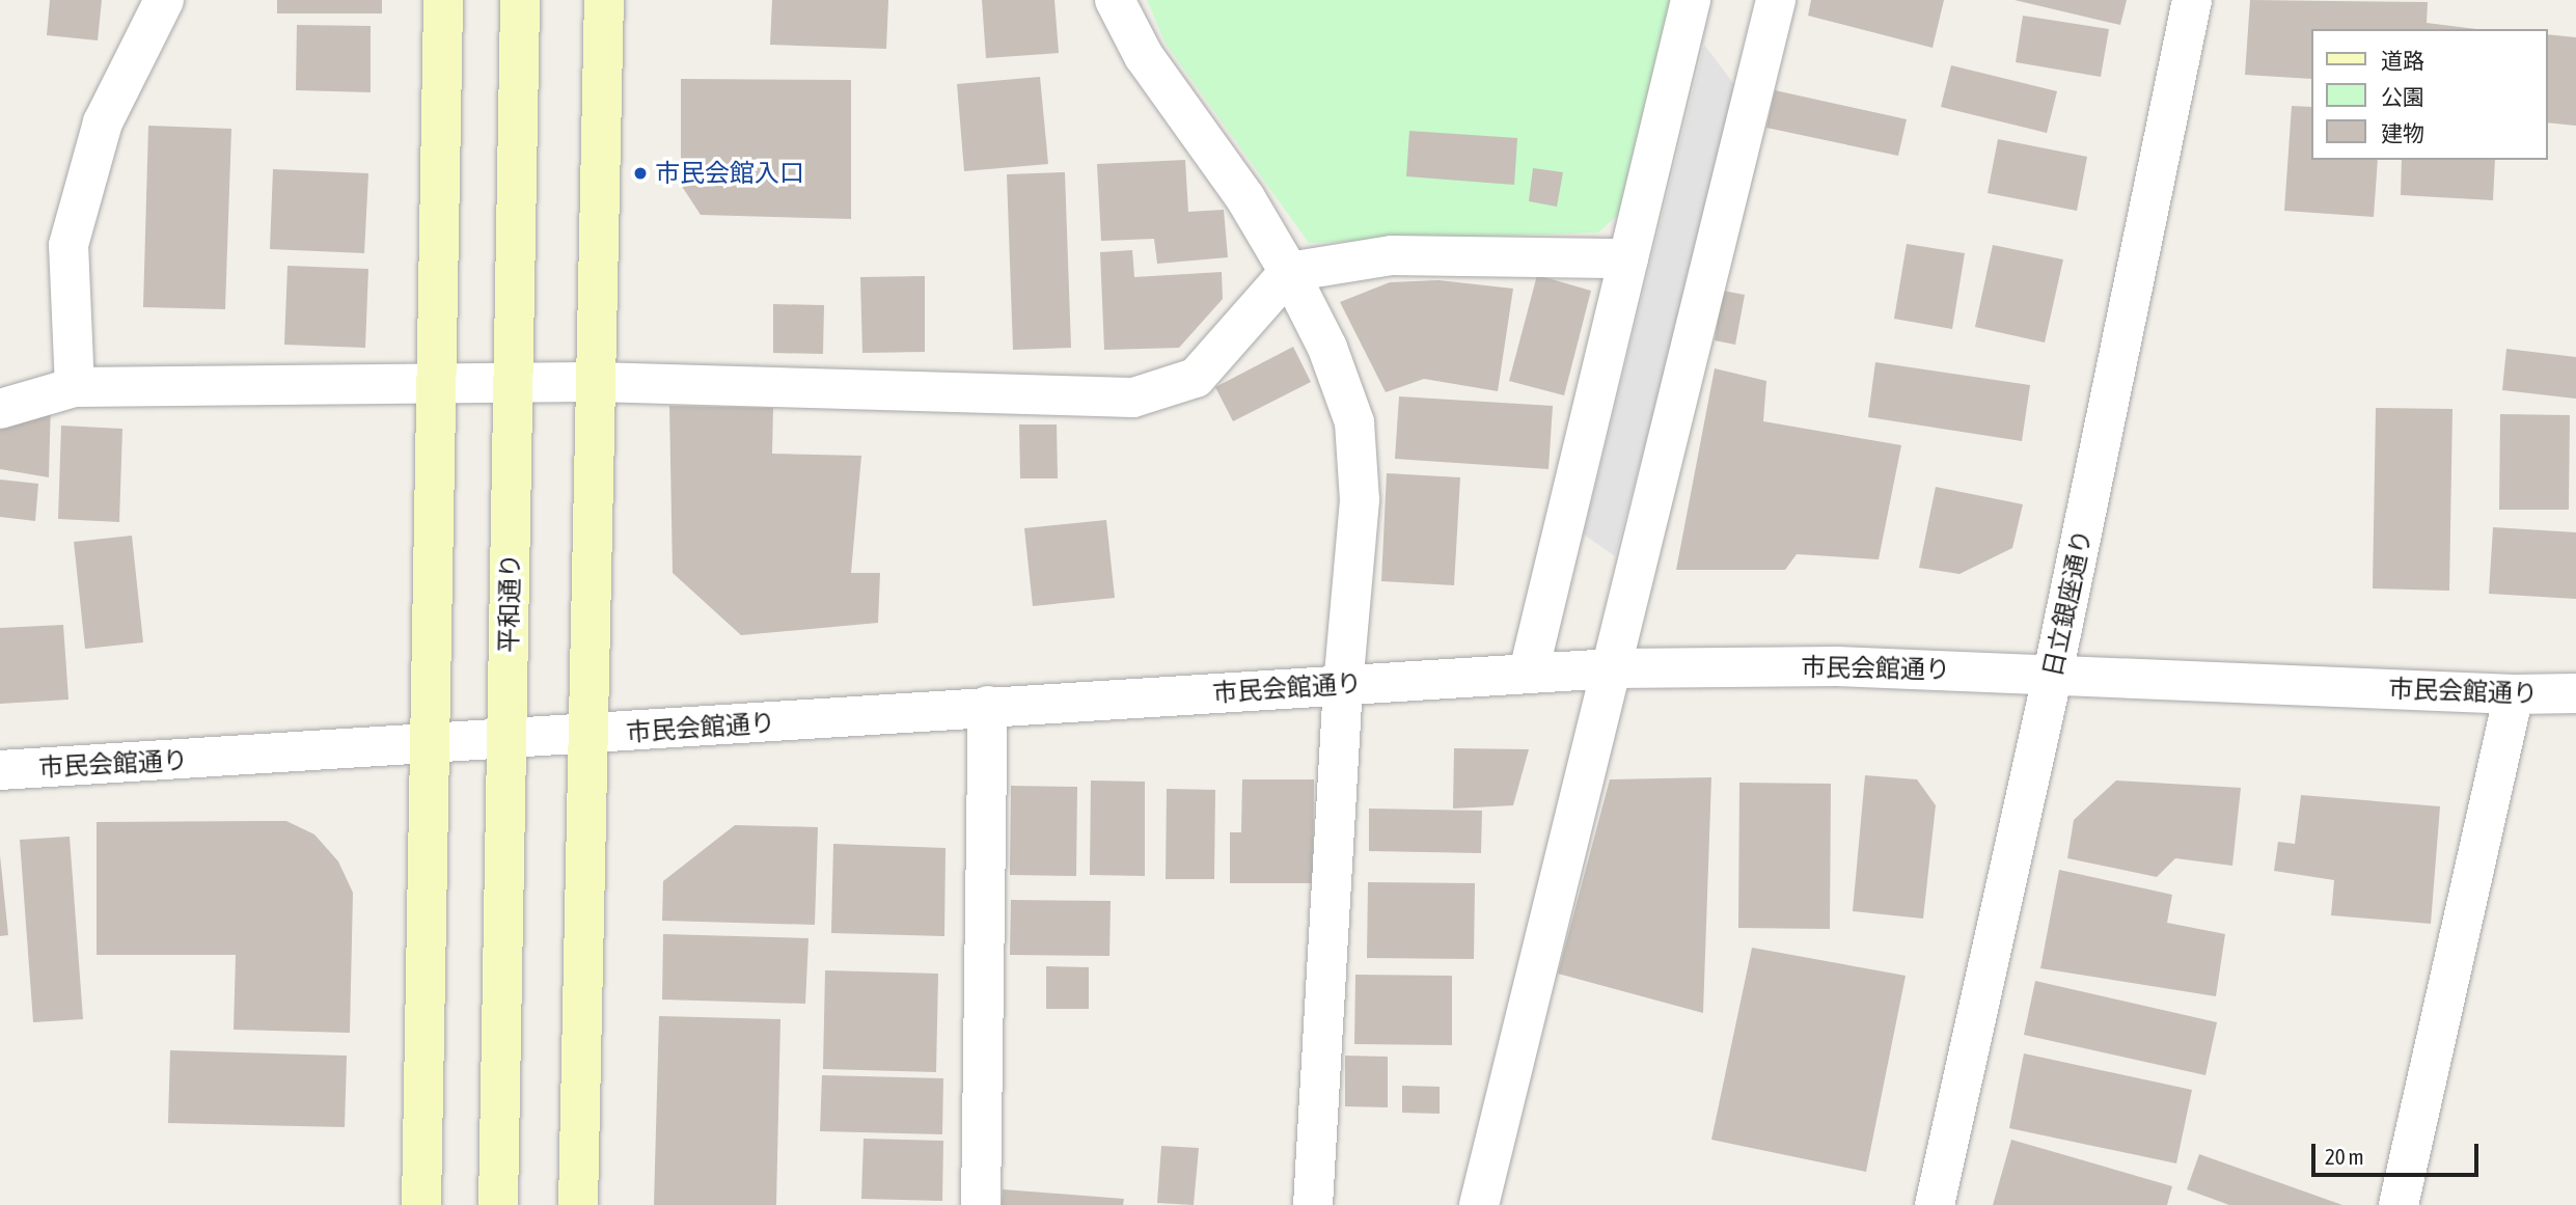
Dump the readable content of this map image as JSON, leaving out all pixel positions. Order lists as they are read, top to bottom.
{
  "streets": {
    "main road": ["平和通り"],
    "street": ["日立銀座通り", "市民会館通り"]
  },
  "crossings": [
    ["平和通り", "市民会館通り"],
    ["日立銀座通り", "市民会館通り"]
  ],
  "places": ["市民会館入口"],
  "legend": ["道路", "公園", "建物"],
  "scale_bar": "20 m"
}
